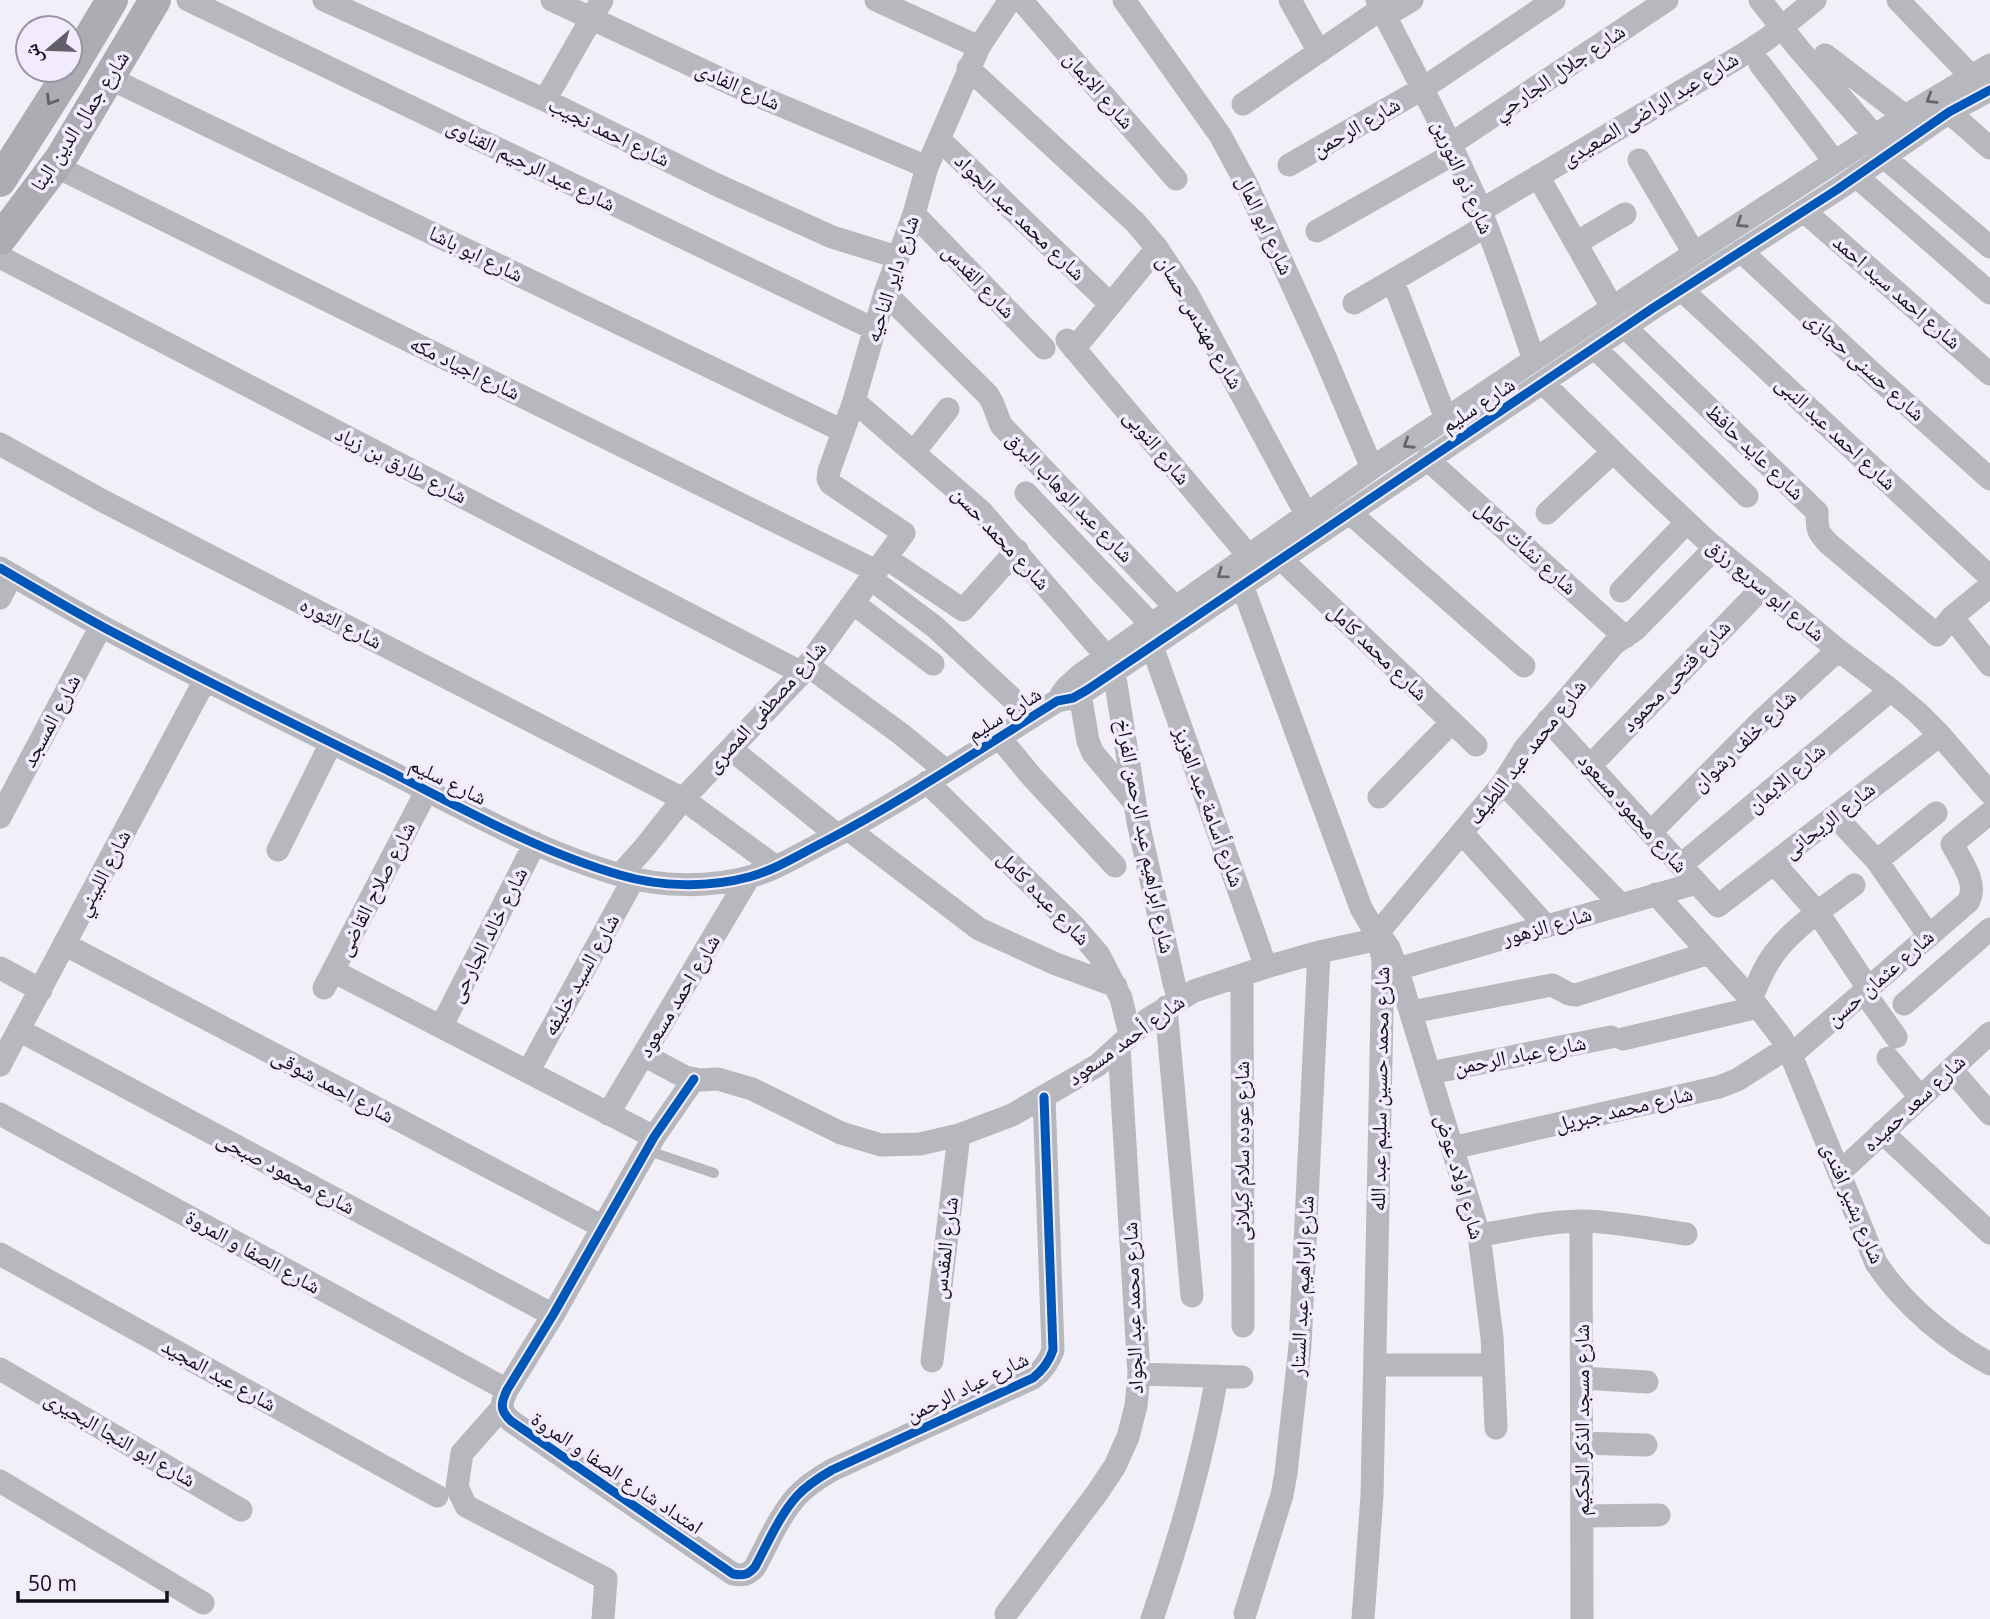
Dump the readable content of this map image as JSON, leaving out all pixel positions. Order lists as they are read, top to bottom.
{
  "streets": {
    "main road": ["شارع جمال الدين البنا"],
    "street": [
      "شارع جلال الجارحي",
      "شارع الفادى",
      "شارع الايمان",
      "شارع عبد الراضى الصعيدى",
      "شارع الرحمن",
      "شارع احمد نجيب",
      "شارع عبد الرحيم القناوى",
      "شارع ذو النورين",
      "شارع محمد عبد الجواد",
      "شارع ابو المال",
      "شارع ابو باشا",
      "شارع داير الناحيه",
      "شارع القدس",
      "شارع احمد سيد احمد",
      "شارع مهندس حسان",
      "شارع حسنى حجازى",
      "شارع اجياد مكه",
      "شارع سليم",
      "شارع احمد عبد النبى",
      "شارع النوبى",
      "شارع عايد حافظ",
      "شارع طارق بن زياد",
      "شارع عبد الوهاب البرق",
      "شارع محمد حسن",
      "شارع نشأت كامل",
      "شارع ابو سريع رزق",
      "شارع الثوره",
      "شارع محمد كامل",
      "شارع فتحى محمود",
      "شارع مصطفى المصرى",
      "شارع المسجد",
      "شارع خلف رشوان",
      "شارع محمد عبد اللطيف",
      "شارع أسامة عبد العزيز",
      "شارع محمود مسعود",
      "شارع الريحانى",
      "شارع ابراهيم عبد الرحمن الفراخ",
      "شارع اللبيني",
      "شارع صلاح القاضى",
      "شارع عبده كامل",
      "شارع الزهور",
      "شارع خالد الجارحى",
      "شارع السيد خليفه",
      "شارع عثمان حسن",
      "شارع احمد مسعود",
      "شارع أحمد مسعود",
      "شارع عباد الرحمن",
      "شارع احمد شوقى",
      "شارع محمد حسين سليم عبد الله",
      "شارع سعد حميده",
      "شارع محمد جبريل",
      "شارع عوده سلام كيلانى",
      "شارع محمود صبحى",
      "شارع اولاد عوض",
      "شارع بشير افندى",
      "شارع المقدس",
      "شارع الصفا و المروة",
      "شارع ابراهيم عبد الستار",
      "شارع عبد المجيد",
      "شارع مسجد الذكر الحكيم",
      "شارع ابو النجا البحيرى",
      "امتداد شارع الصفا و المروة"
    ]
  },
  "crossings": [
    ["شارع جلال الجارحي", "شارع ذو النورين"],
    ["شارع الفادى", "شارع داير الناحيه"],
    ["شارع الايمان", "شارع ابو سريع رزق"],
    ["شارع الايمان", "شارع محمود مسعود"],
    ["شارع عبد الراضى الصعيدى", "شارع ذو النورين"],
    ["شارع جمال الدين البنا", "شارع ابو باشا"],
    ["شارع جمال الدين البنا", "شارع اجياد مكه"],
    ["شارع الرحمن", "شارع ذو النورين"],
    ["شارع احمد نجيب", "شارع داير الناحيه"],
    ["شارع عبد الرحيم القناوى", "شارع داير الناحيه"],
    ["شارع ذو النورين", "شارع سليم"],
    ["شارع محمد عبد الجواد", "شارع داير الناحيه"],
    ["شارع محمد عبد الجواد", "شارع عبده كامل"],
    ["شارع محمد عبد الجواد", "شارع أحمد مسعود"],
    ["شارع ابو المال", "شارع سليم"],
    ["شارع ابو باشا", "شارع داير الناحيه"],
    ["شارع داير الناحيه", "شارع القدس"],
    ["شارع داير الناحيه", "شارع مهندس حسان"],
    ["شارع داير الناحيه", "شارع عبد الوهاب البرق"],
    ["شارع داير الناحيه", "شارع محمد حسن"],
    ["شارع داير الناحيه", "شارع مصطفى المصرى"],
    ["شارع احمد سيد احمد", "شارع سليم"],
    ["شارع مهندس حسان", "شارع سليم"],
    ["شارع مهندس حسان", "شارع النوبى"],
    ["شارع حسنى حجازى", "شارع سليم"],
    ["شارع اجياد مكه", "شارع مصطفى المصرى"],
    ["شارع سليم", "شارع احمد عبد النبى"],
    ["شارع سليم", "شارع النوبى"],
    ["شارع سليم", "شارع عايد حافظ"],
    ["شارع سليم", "شارع طارق بن زياد"],
    ["شارع سليم", "شارع عبد الوهاب البرق"],
    ["شارع سليم", "شارع محمد حسن"],
    ["شارع سليم", "شارع نشأت كامل"],
    ["شارع سليم", "شارع ابو سريع رزق"],
    ["شارع سليم", "شارع الثوره"],
    ["شارع سليم", "شارع محمد كامل"],
    ["شارع سليم", "شارع مصطفى المصرى"],
    ["شارع سليم", "شارع المسجد"],
    ["شارع سليم", "شارع أسامة عبد العزيز"],
    ["شارع سليم", "شارع ابراهيم عبد الرحمن الفراخ"],
    ["شارع سليم", "شارع اللبيني"],
    ["شارع سليم", "شارع صلاح القاضى"],
    ["شارع سليم", "شارع عبده كامل"],
    ["شارع سليم", "شارع خالد الجارحى"],
    ["شارع سليم", "شارع السيد خليفه"],
    ["شارع سليم", "شارع احمد مسعود"],
    ["شارع سليم", "شارع محمد حسين سليم عبد الله"],
    ["شارع طارق بن زياد", "شارع مصطفى المصرى"],
    ["شارع طارق بن زياد", "شارع عبده كامل"],
    ["شارع محمد حسن", "شارع ابراهيم عبد الرحمن الفراخ"],
    ["شارع نشأت كامل", "شارع محمد عبد اللطيف"],
    ["شارع ابو سريع رزق", "شارع فتحى محمود"],
    ["شارع ابو سريع رزق", "شارع خلف رشوان"],
    ["شارع ابو سريع رزق", "شارع محمد عبد اللطيف"],
    ["شارع ابو سريع رزق", "شارع الريحانى"],
    ["شارع الثوره", "شارع مصطفى المصرى"],
    ["شارع فتحى محمود", "شارع محمود مسعود"],
    ["شارع مصطفى المصرى", "شارع السيد خليفه"],
    ["شارع خلف رشوان", "شارع محمود مسعود"],
    ["شارع محمد عبد اللطيف", "شارع محمود مسعود"],
    ["شارع محمد عبد اللطيف", "شارع أحمد مسعود"],
    ["شارع محمد عبد اللطيف", "شارع محمد حسين سليم عبد الله"],
    ["شارع محمد عبد اللطيف", "شارع اولاد عوض"],
    ["شارع أسامة عبد العزيز", "شارع أحمد مسعود"],
    ["شارع محمود مسعود", "شارع الريحانى"],
    ["شارع محمود مسعود", "شارع الزهور"],
    ["شارع ابراهيم عبد الرحمن الفراخ", "شارع أحمد مسعود"],
    ["شارع اللبيني", "شارع احمد شوقى"],
    ["شارع اللبيني", "شارع محمود صبحى"],
    ["شارع صلاح القاضى", "شارع خالد الجارحى"],
    ["شارع عبده كامل", "شارع أحمد مسعود"],
    ["شارع الزهور", "شارع اولاد عوض"],
    ["شارع الزهور", "شارع بشير افندى"],
    ["شارع عثمان حسن", "شارع محمد جبريل"],
    ["شارع عثمان حسن", "شارع بشير افندى"],
    ["شارع احمد مسعود", "شارع أحمد مسعود"],
    ["شارع أحمد مسعود", "شارع عباد الرحمن"],
    ["شارع أحمد مسعود", "شارع محمد حسين سليم عبد الله"],
    ["شارع أحمد مسعود", "شارع عوده سلام كيلانى"],
    ["شارع أحمد مسعود", "شارع اولاد عوض"],
    ["شارع أحمد مسعود", "شارع المقدس"],
    ["شارع أحمد مسعود", "شارع ابراهيم عبد الستار"],
    ["شارع عباد الرحمن", "شارع اولاد عوض"],
    ["شارع عباد الرحمن", "شارع بشير افندى"],
    ["شارع عباد الرحمن", "امتداد شارع الصفا و المروة"],
    ["شارع محمد حسين سليم عبد الله", "شارع اولاد عوض"],
    ["شارع سعد حميده", "شارع بشير افندى"],
    ["شارع محمد جبريل", "شارع اولاد عوض"],
    ["شارع محمد جبريل", "شارع بشير افندى"],
    ["شارع الصفا و المروة", "امتداد شارع الصفا و المروة"]
  ],
  "scale_bar": "50 m",
  "north": "left"
}
